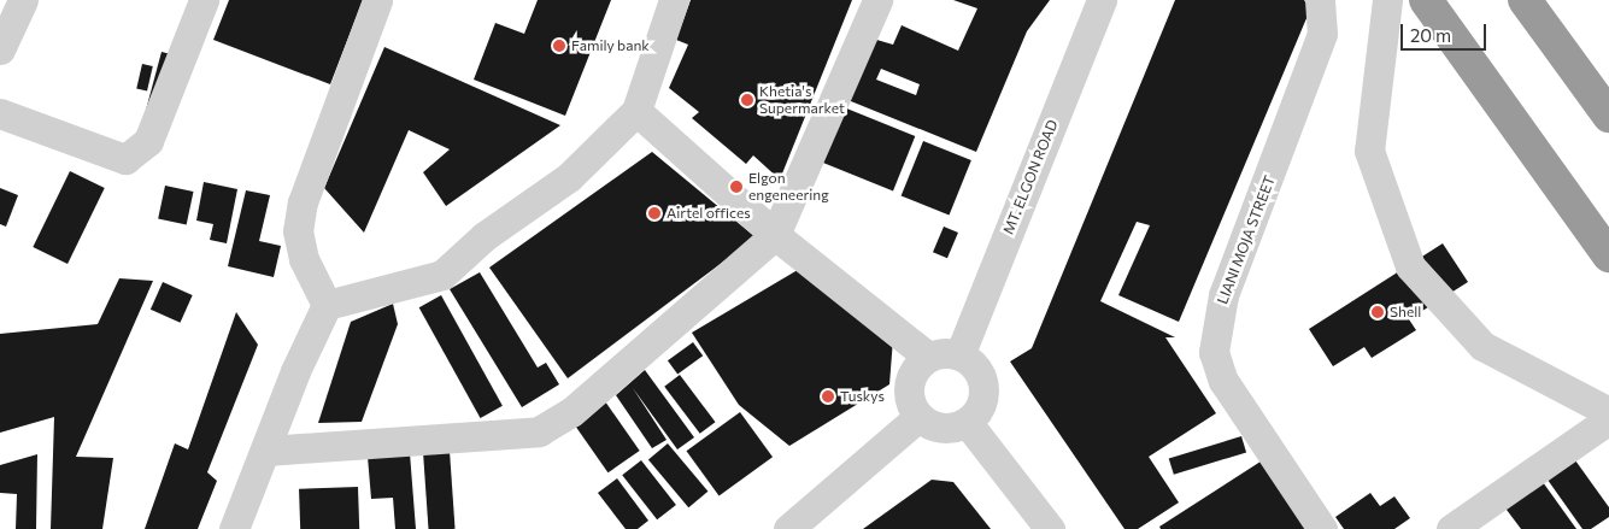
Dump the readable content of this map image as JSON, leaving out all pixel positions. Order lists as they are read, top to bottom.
{
  "streets": {
    "street": ["MT. ELGON ROAD", "LIANI MOJA STREET"]
  },
  "places": [
    "Family bank",
    "Khetia's Supermarket",
    "Elgon engeneering",
    "Airtel offices",
    "Shell",
    "Tuskys"
  ],
  "scale_bar": "20 m"
}
